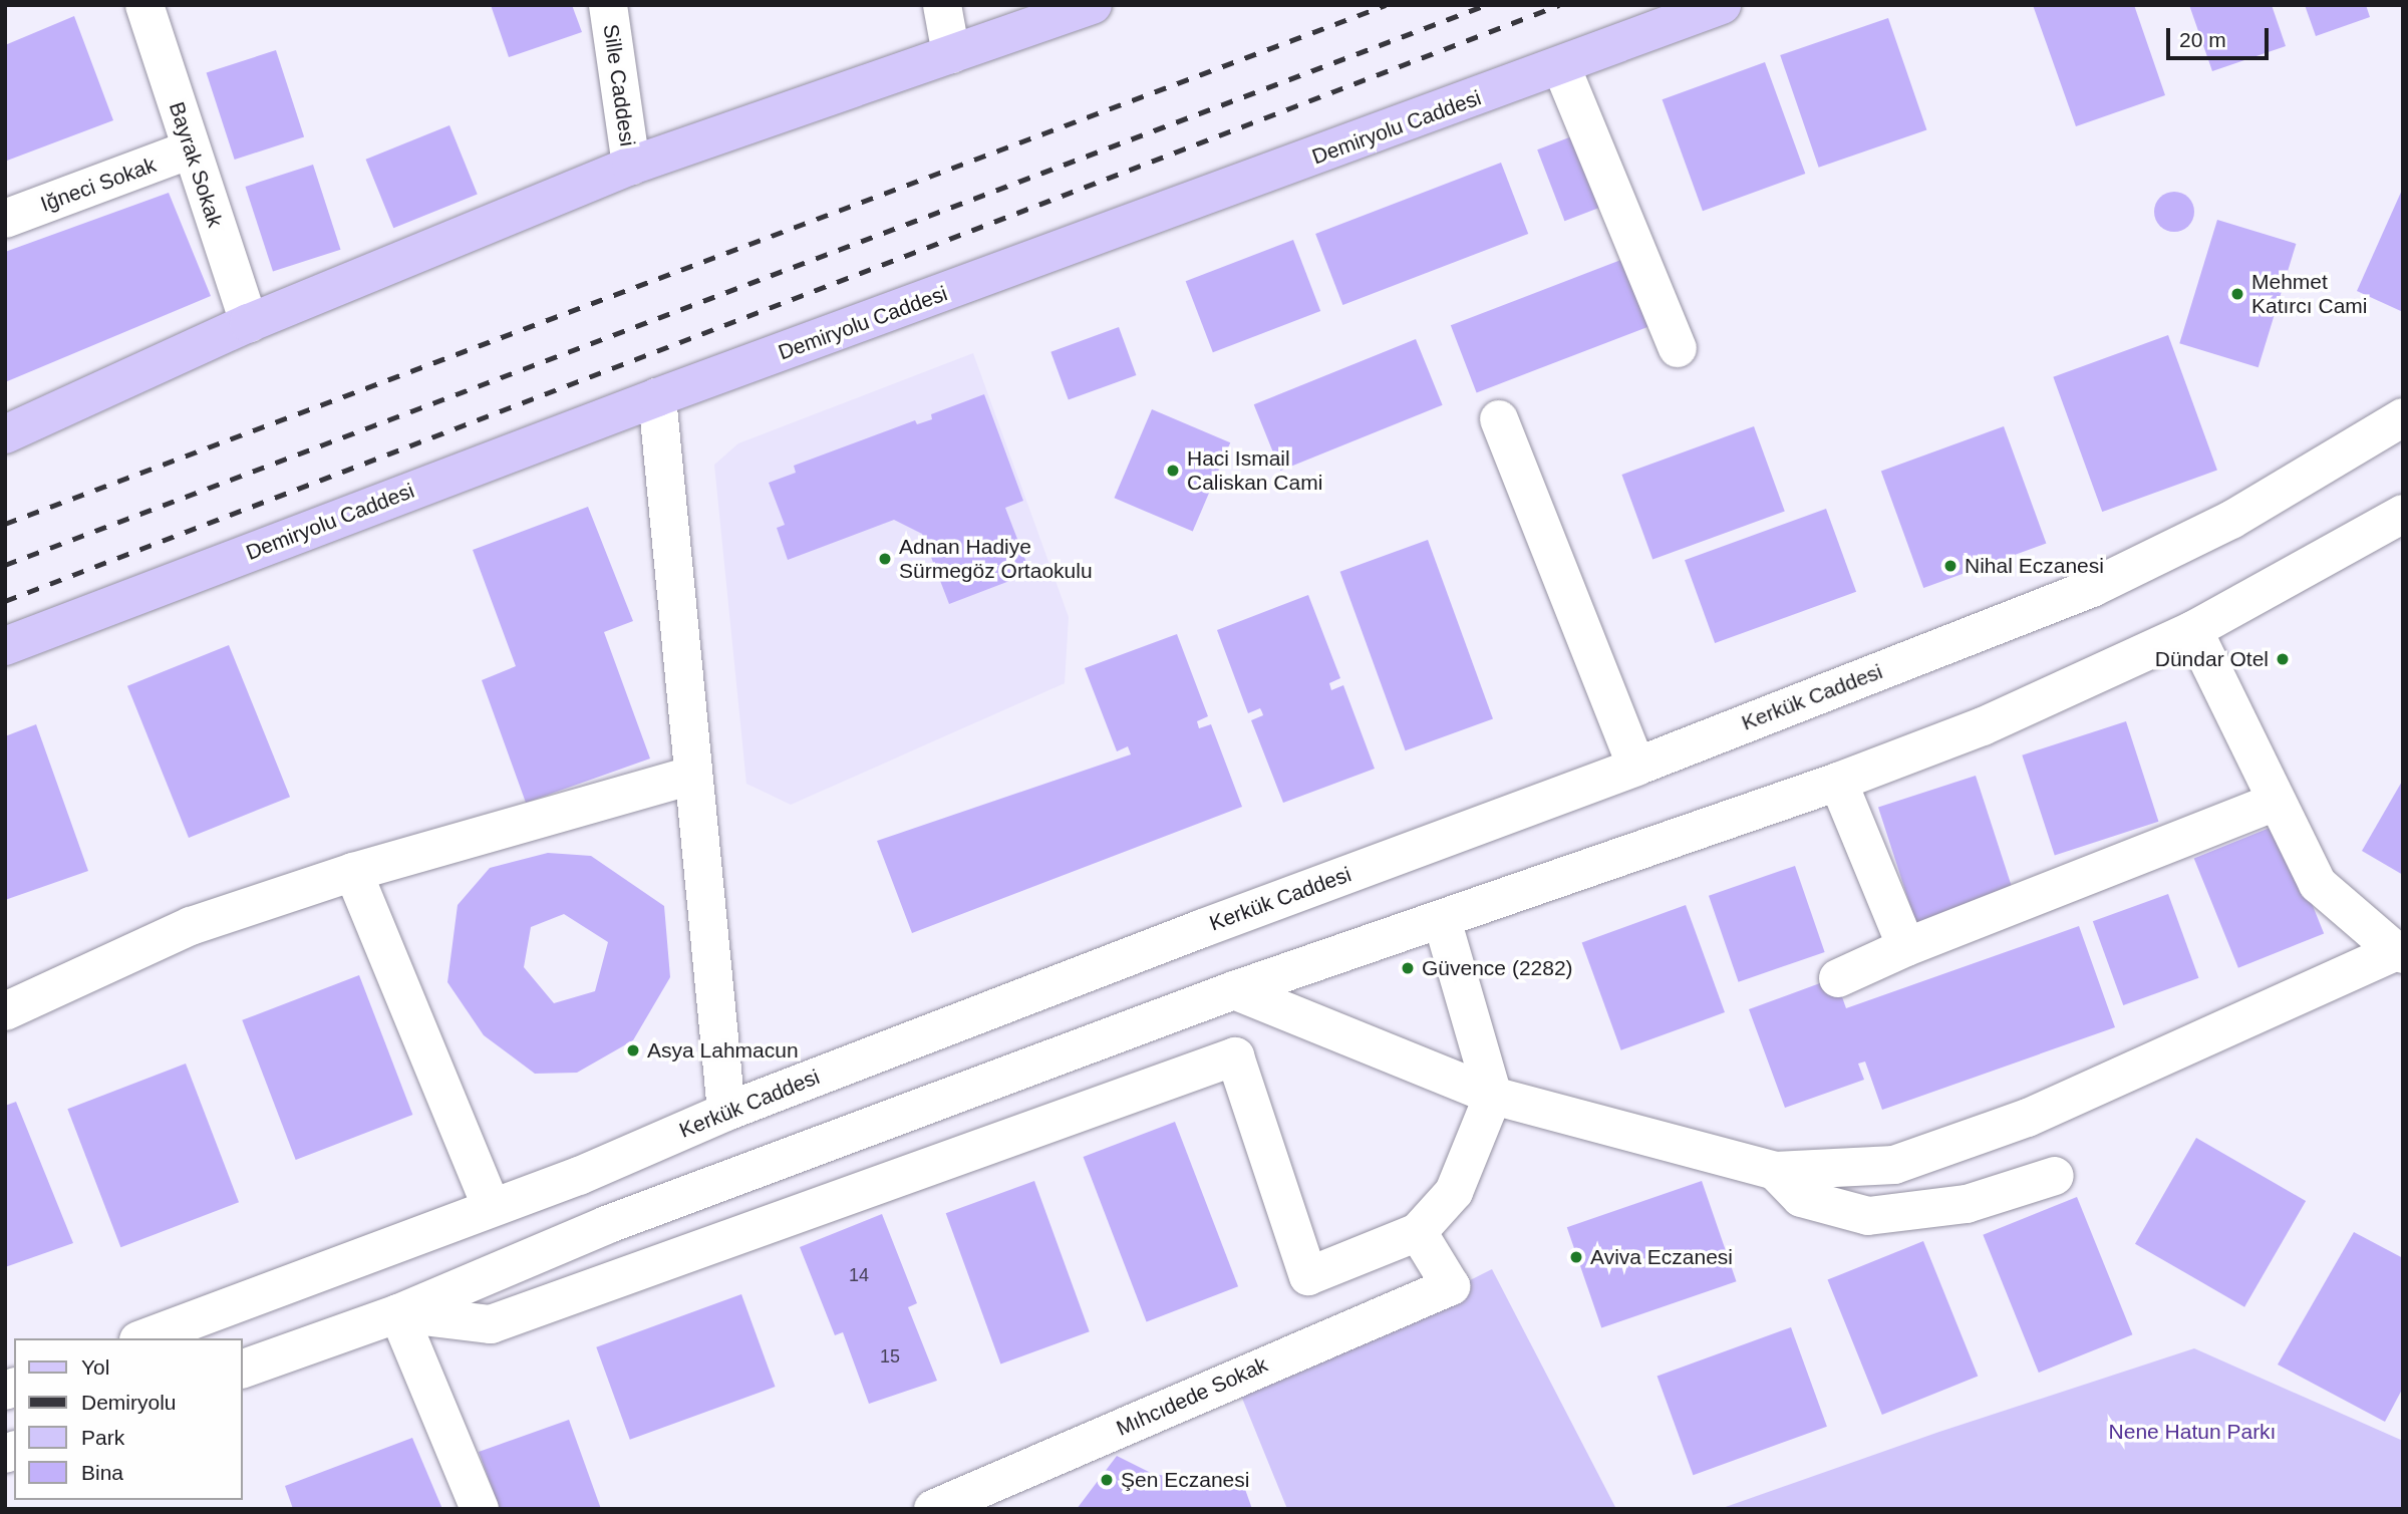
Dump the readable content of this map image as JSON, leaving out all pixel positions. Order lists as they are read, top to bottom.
{
  "streets": {
    "main road": ["Demiryolu Caddesi"],
    "street": [
      "Sille Caddesi",
      "Bayrak Sokak",
      "Iğneci Sokak",
      "Kerkük Caddesi",
      "Mıhcıdede Sokak"
    ]
  },
  "crossings": [
    ["Bayrak Sokak", "Iğneci Sokak"]
  ],
  "parks": ["Nene Hatun Parkı"],
  "places": [
    "Mehmet Katırcı Cami",
    "Haci Ismail Caliskan Cami",
    "Adnan Hadiye Sürmegöz Ortaokulu",
    "Nihal Eczanesi",
    "Dündar Otel",
    "Güvence (2282)",
    "Asya Lahmacun",
    "Aviva Eczanesi",
    "Şen Eczanesi"
  ],
  "house_numbers": ["14", "15"],
  "legend": [
    "Yol",
    "Demiryolu",
    "Park",
    "Bina"
  ],
  "scale_bar": "20 m"
}
